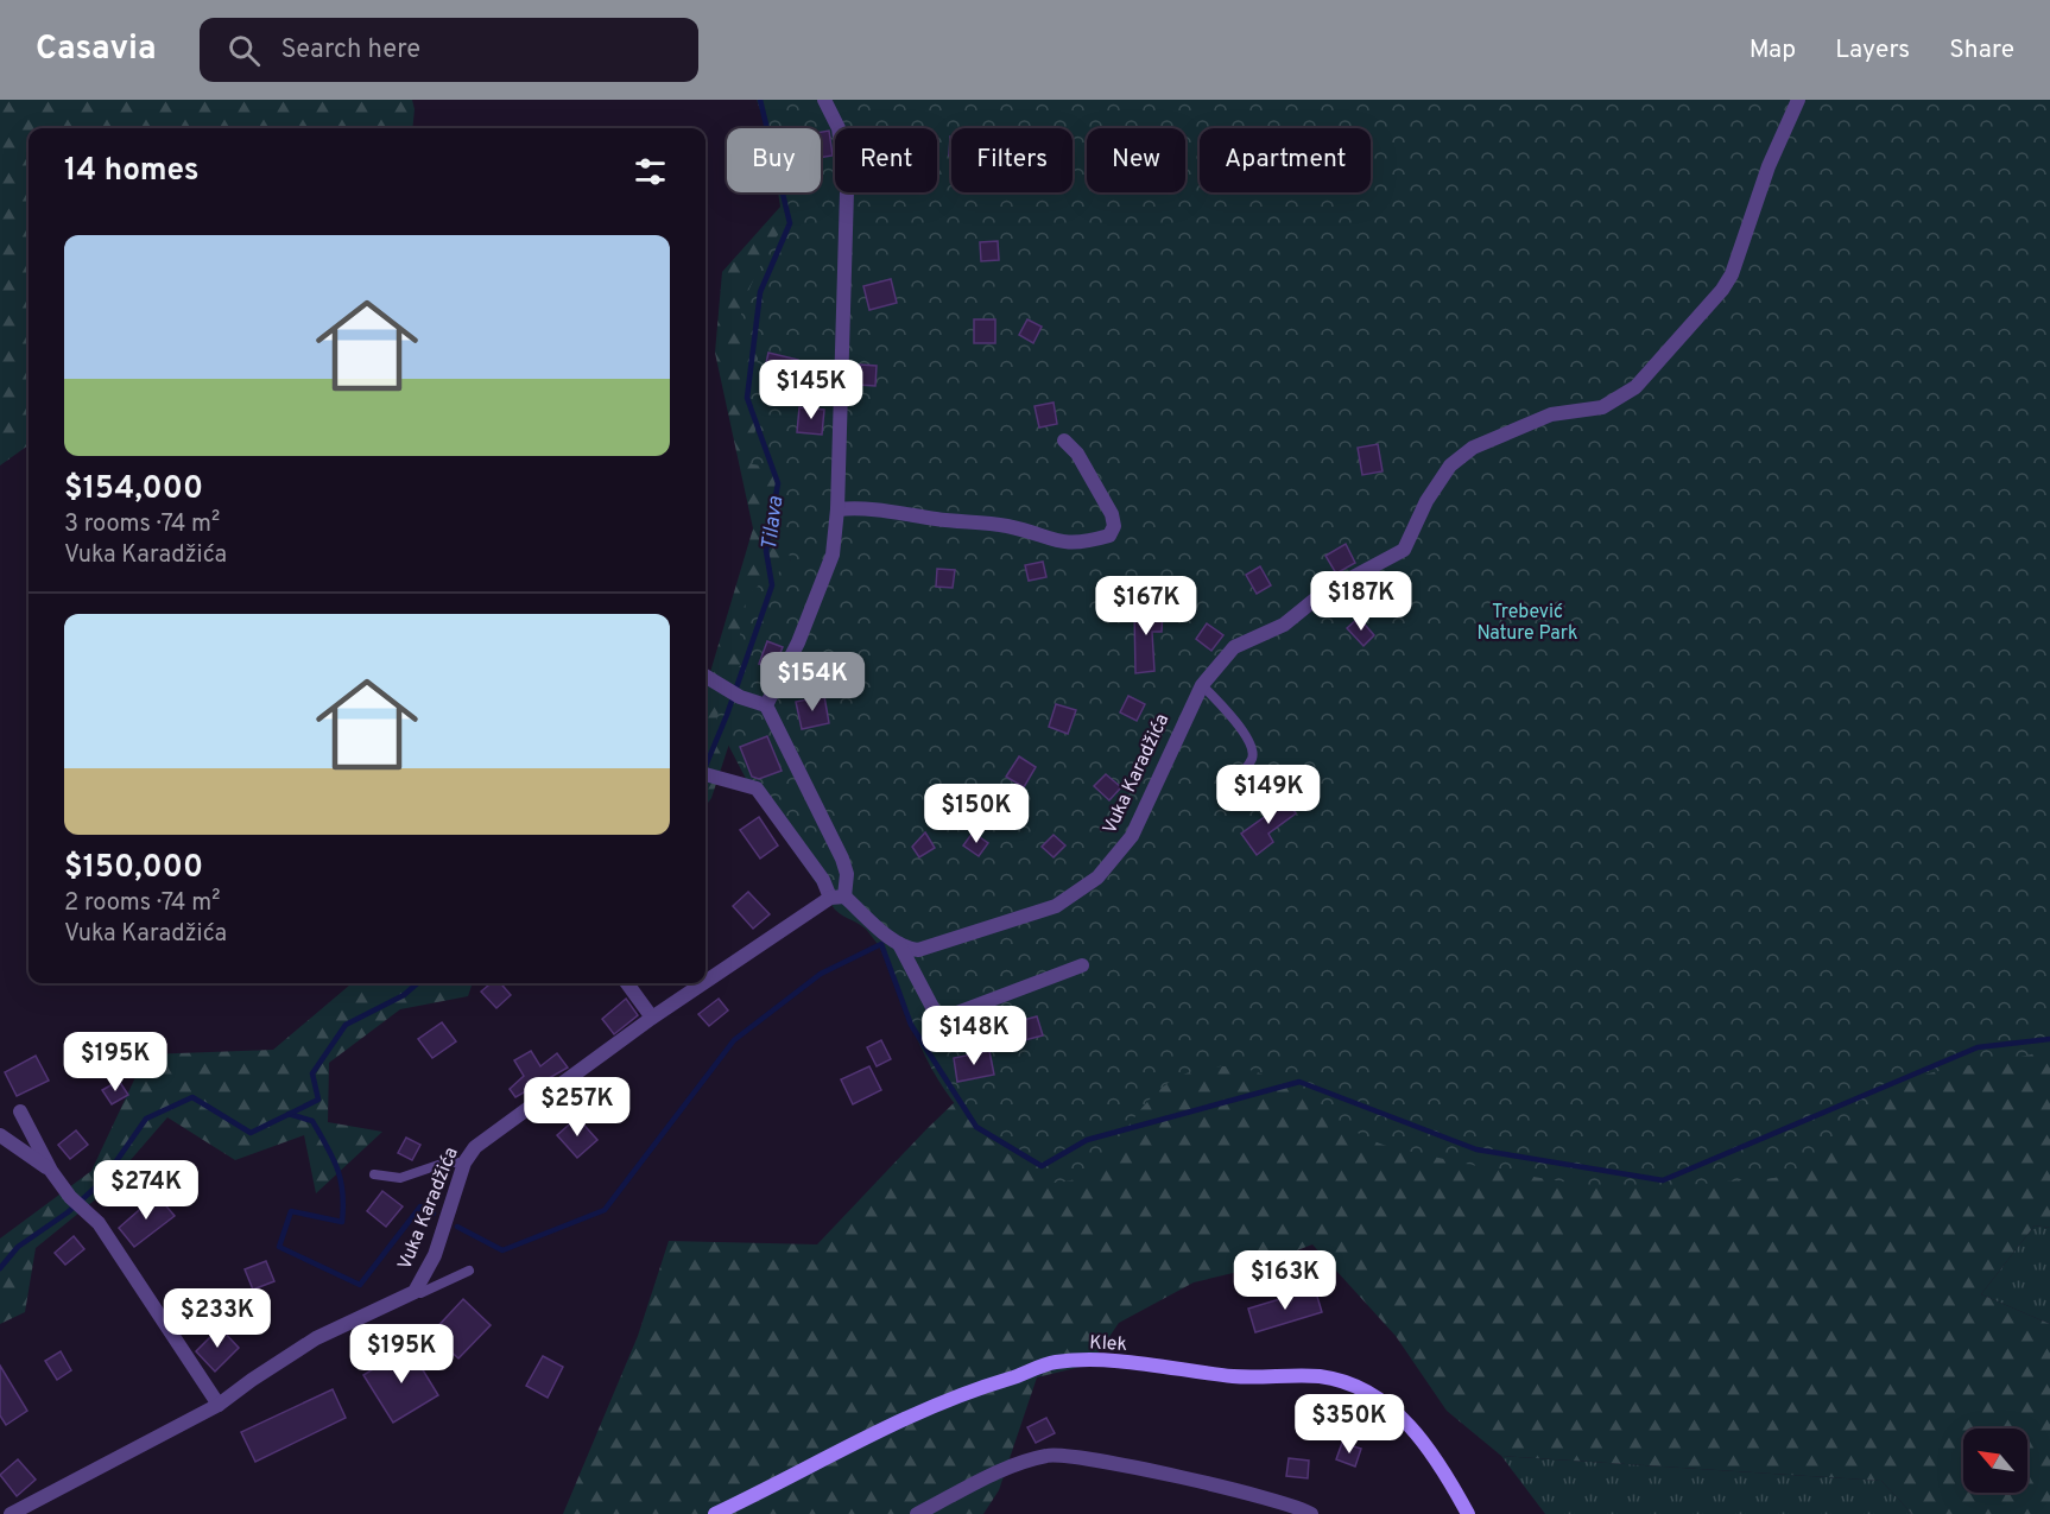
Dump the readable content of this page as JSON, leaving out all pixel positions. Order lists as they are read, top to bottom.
{
  "streets": {
    "street": ["Vuka Karadžića", "Klek"]
  },
  "water": ["Tilava"],
  "parks": ["Trebević Nature Park"],
  "north": "top left",
  "page": {
    "header": "Casavia",
    "search": "Search here",
    "nav": ["Map", "Layers", "Share"],
    "chip": [
      "Buy",
      "Rent",
      "Filters",
      "New",
      "Apartment"
    ],
    "heading": "14 homes",
    "list": [
      {
        "name": "$154,000",
        "note": "3 rooms · 74 m² · Vuka Karadžića"
      },
      {
        "name": "$150,000",
        "note": "2 rooms · 74 m² · Vuka Karadžića"
      }
    ],
    "price": [
      "$145K",
      "$187K",
      "$167K",
      "$154K",
      "$149K",
      "$150K",
      "$148K",
      "$195K",
      "$257K",
      "$274K",
      "$163K",
      "$233K",
      "$195K",
      "$350K"
    ]
  }
}
